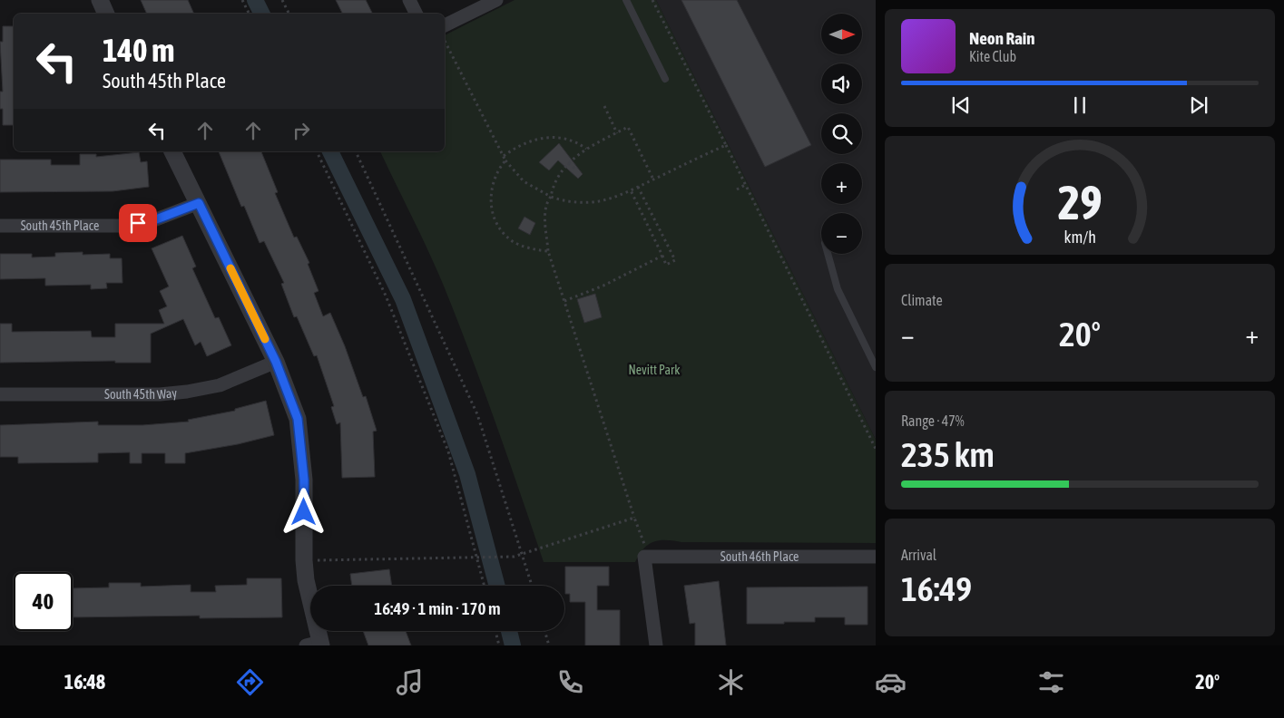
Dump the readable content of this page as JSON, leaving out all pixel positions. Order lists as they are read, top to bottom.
{
  "streets": {
    "street": ["South 45th Place", "South 45th Way", "South 46th Place"]
  },
  "parks": ["Nevitt Park"],
  "north": "right",
  "page": {
    "map_buttons": ["+", "−"],
    "turn": ["140 m", "South 45th Place"],
    "song": ["Neon Rain", "Kite Club"],
    "tile": [
      "Climate",
      ["Range · 47%", "235 km"],
      ["Arrival", "16:49"]
    ],
    "heat": ["−", "20°", "+"],
    "limit": "40",
    "trip": "16:49 · 1 min · 170 m",
    "tabs": ["16:48", "20°"],
    "gauge": ["29", "km/h"]
  }
}
